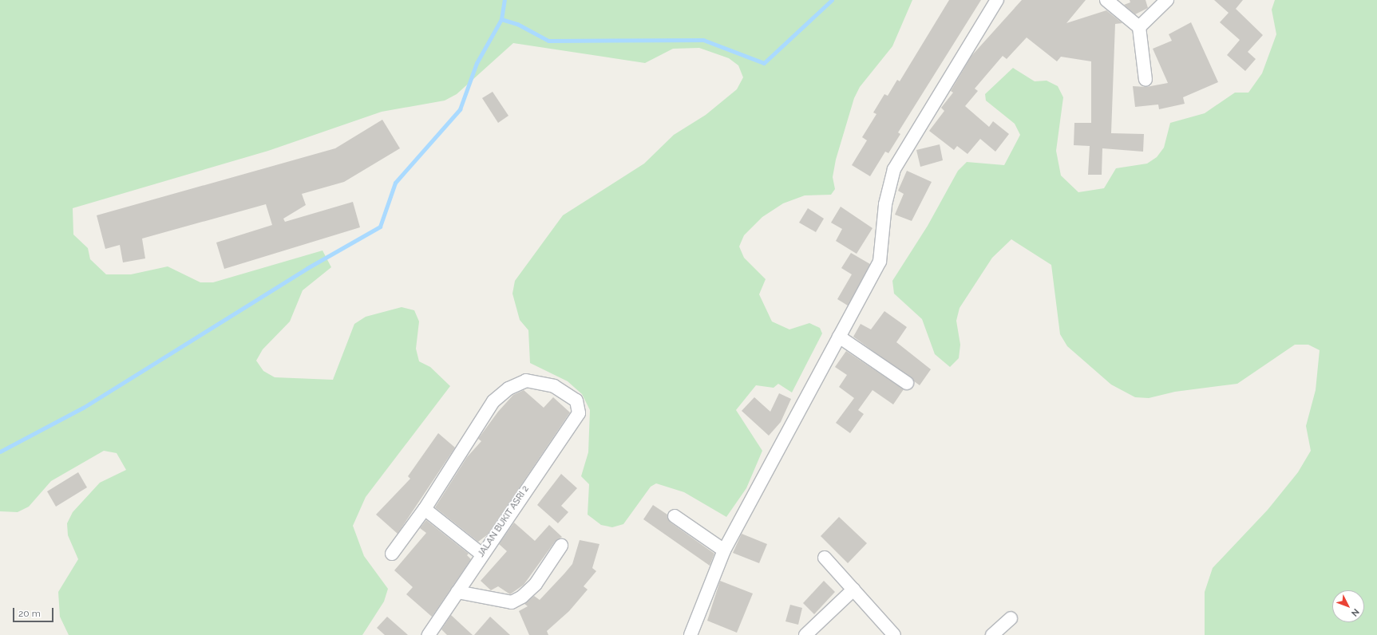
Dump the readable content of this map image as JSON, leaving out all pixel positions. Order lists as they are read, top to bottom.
{
  "streets": {
    "street": ["JALAN BUKIT ASRI 2"]
  },
  "scale_bar": "20 m",
  "north": "bottom right"
}
